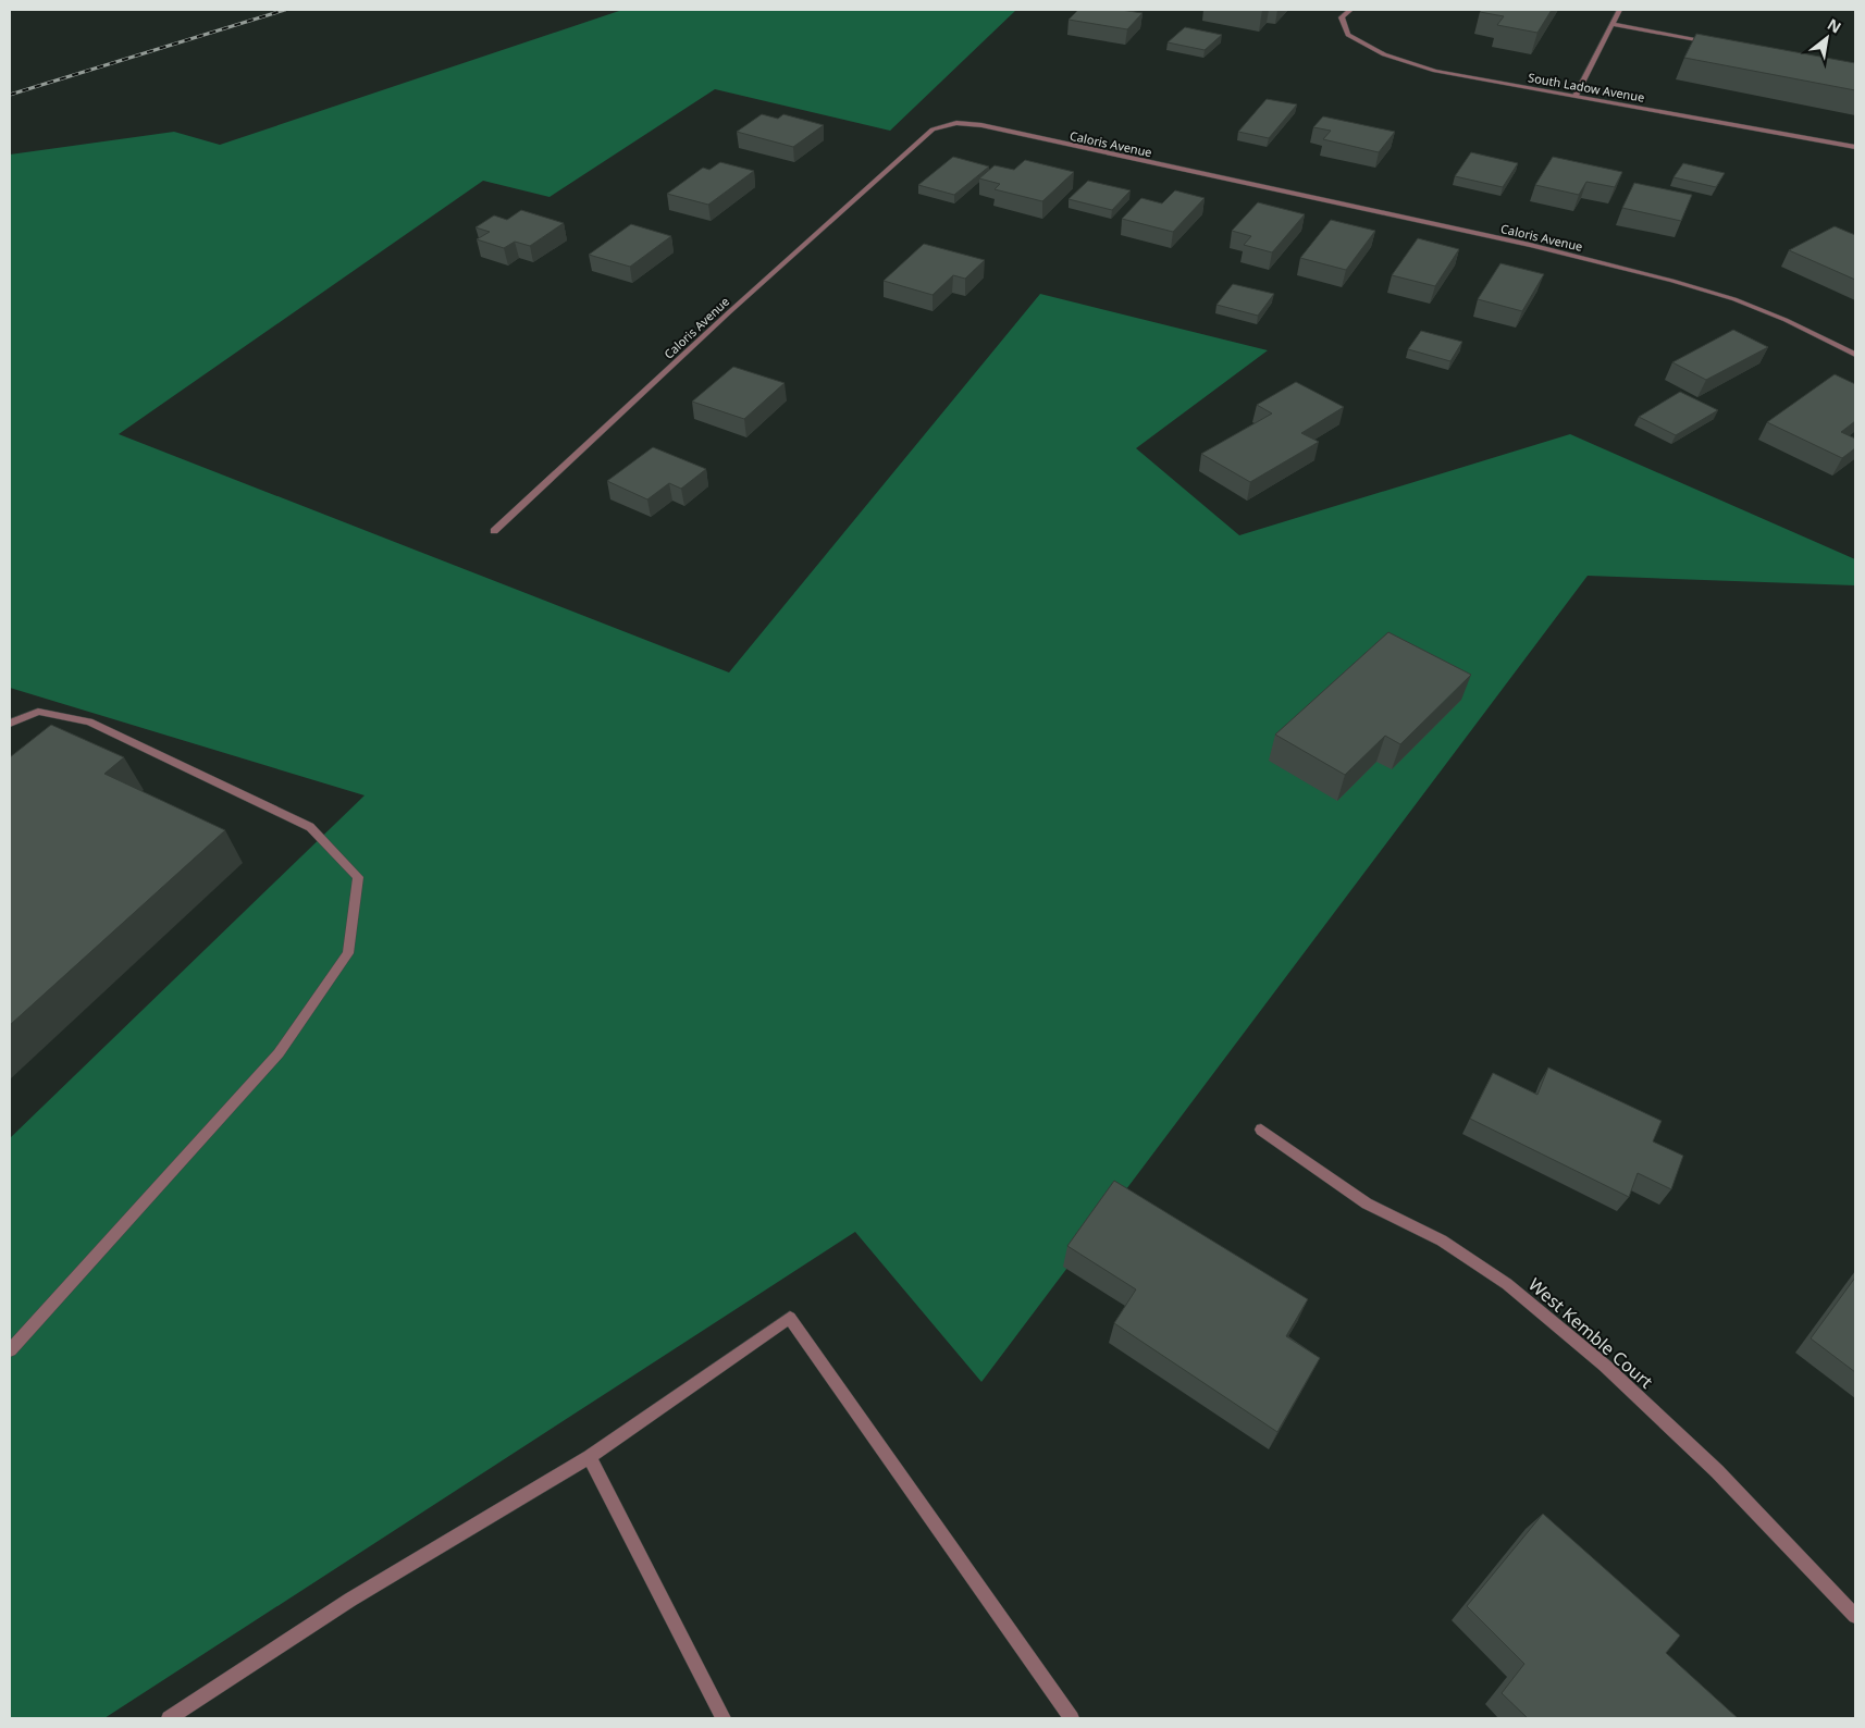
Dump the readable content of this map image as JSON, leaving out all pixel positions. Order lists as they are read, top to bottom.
{
  "streets": {
    "street": ["South Ladow Avenue", "Caloris Avenue", "West Kemble Court"]
  },
  "north": "top right"
}
